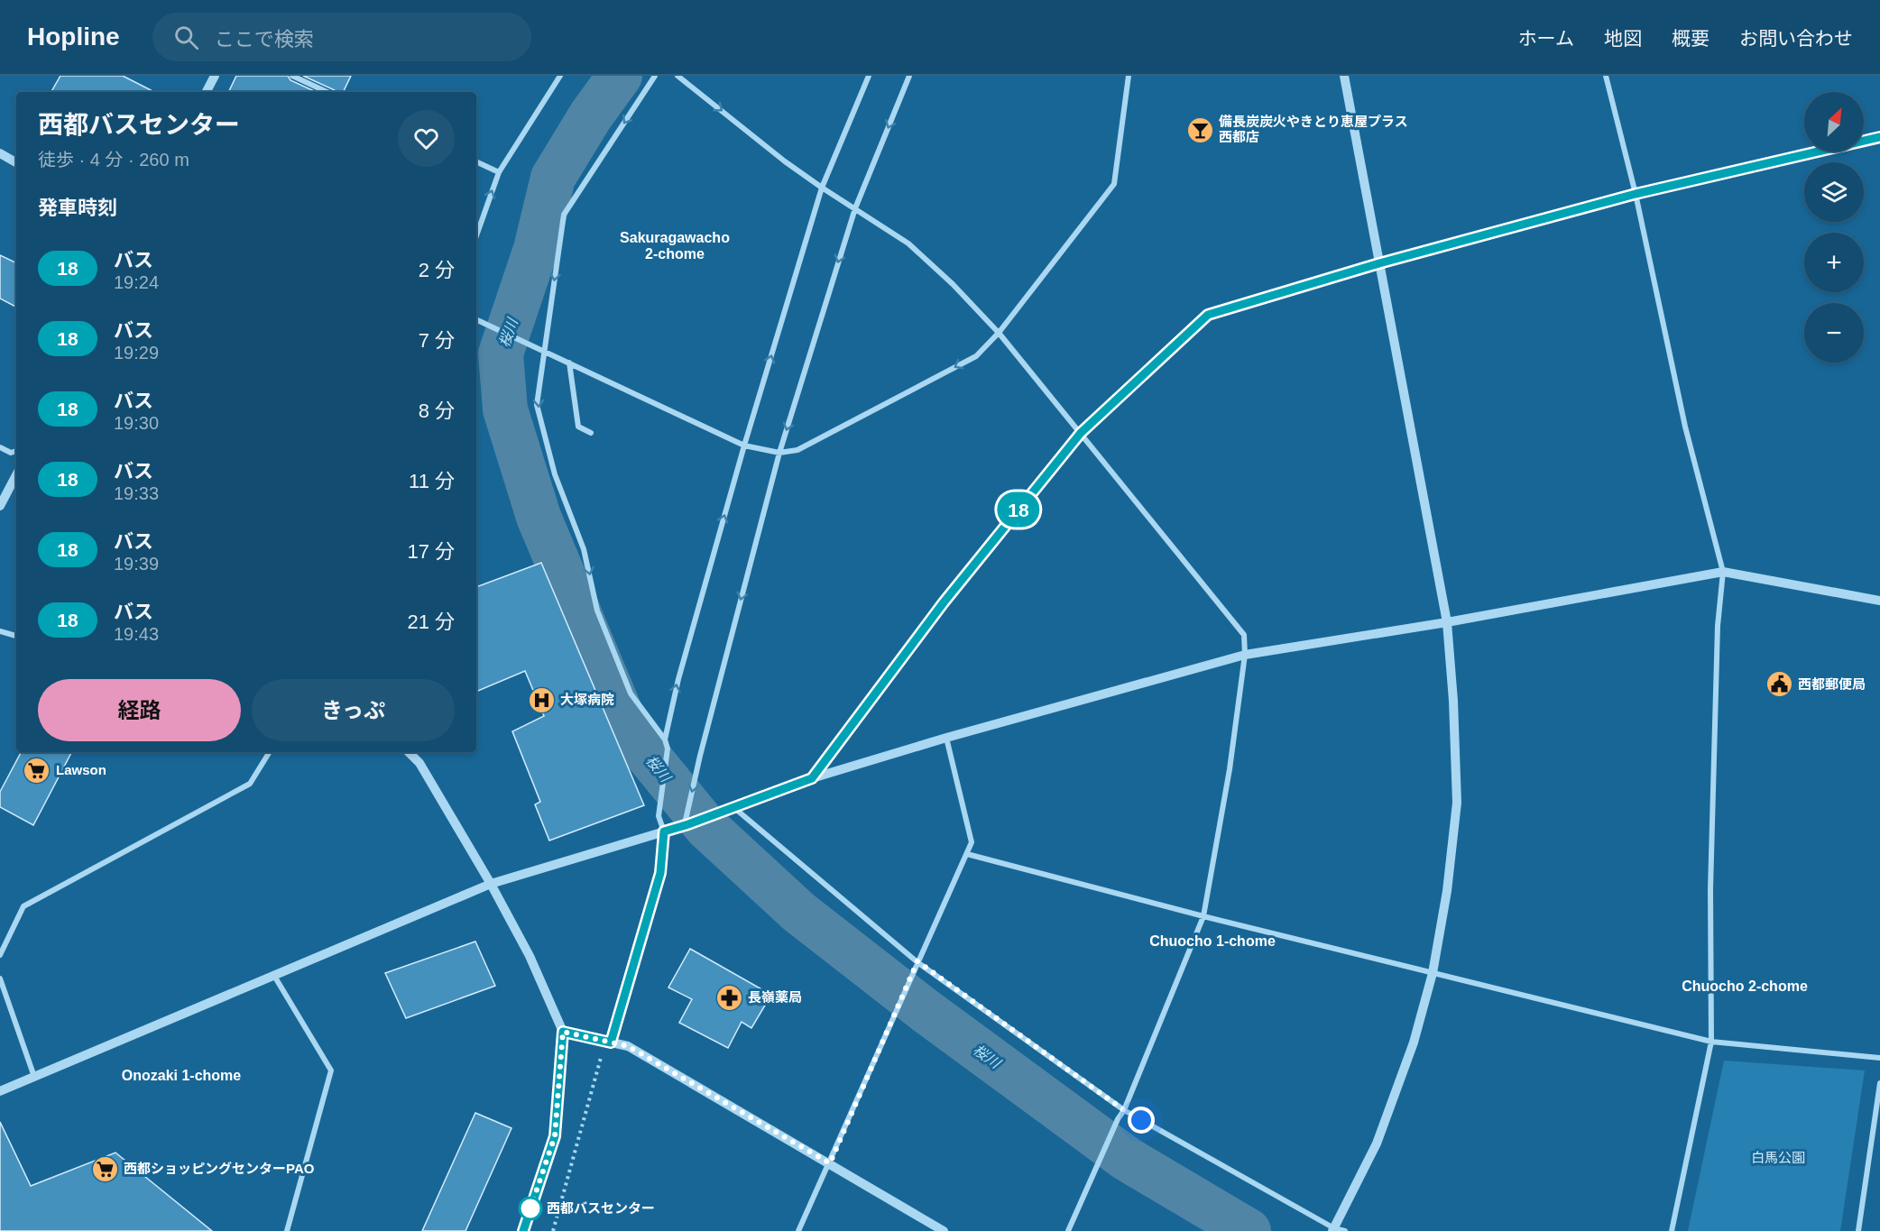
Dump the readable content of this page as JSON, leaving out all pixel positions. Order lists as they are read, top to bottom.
{
  "districts": [
    "Sakuragawacho 2-chome",
    "Chuocho 1-chome",
    "Chuocho 2-chome",
    "Onozaki 1-chome"
  ],
  "water": ["桜川"],
  "parks": ["白馬公園"],
  "places": {
    "bar": ["備長炭炭火やきとり恵屋プラス 西都店"],
    "public building": ["西都郵便局"],
    "hospital": ["大塚病院"],
    "supermarket": ["Lawson", "西都ショッピングセンターPAO"],
    "pharmacy": ["長嶺薬局"],
    "other": ["西都バスセンター"]
  },
  "lines": ["bus line 18"],
  "north": "top right",
  "page": {
    "header": "Hopline",
    "search": "ここで検索",
    "nav": [
      "ホーム",
      "地図",
      "概要",
      "お問い合わせ"
    ],
    "on_map": "18",
    "map_buttons": ["+", "−"],
    "heading": [
      ["西都バスセンター", "徒歩 · 4 分 · 260 m"],
      "発車時刻"
    ],
    "list": [
      {
        "mark": "18",
        "name": "バス",
        "note": "19:24",
        "value": "2 分"
      },
      {
        "mark": "18",
        "name": "バス",
        "note": "19:29",
        "value": "7 分"
      },
      {
        "mark": "18",
        "name": "バス",
        "note": "19:30",
        "value": "8 分"
      },
      {
        "mark": "18",
        "name": "バス",
        "note": "19:33",
        "value": "11 分"
      },
      {
        "mark": "18",
        "name": "バス",
        "note": "19:39",
        "value": "17 分"
      },
      {
        "mark": "18",
        "name": "バス",
        "note": "19:43",
        "value": "21 分"
      }
    ],
    "buttons": ["経路", "きっぷ"]
  }
}
